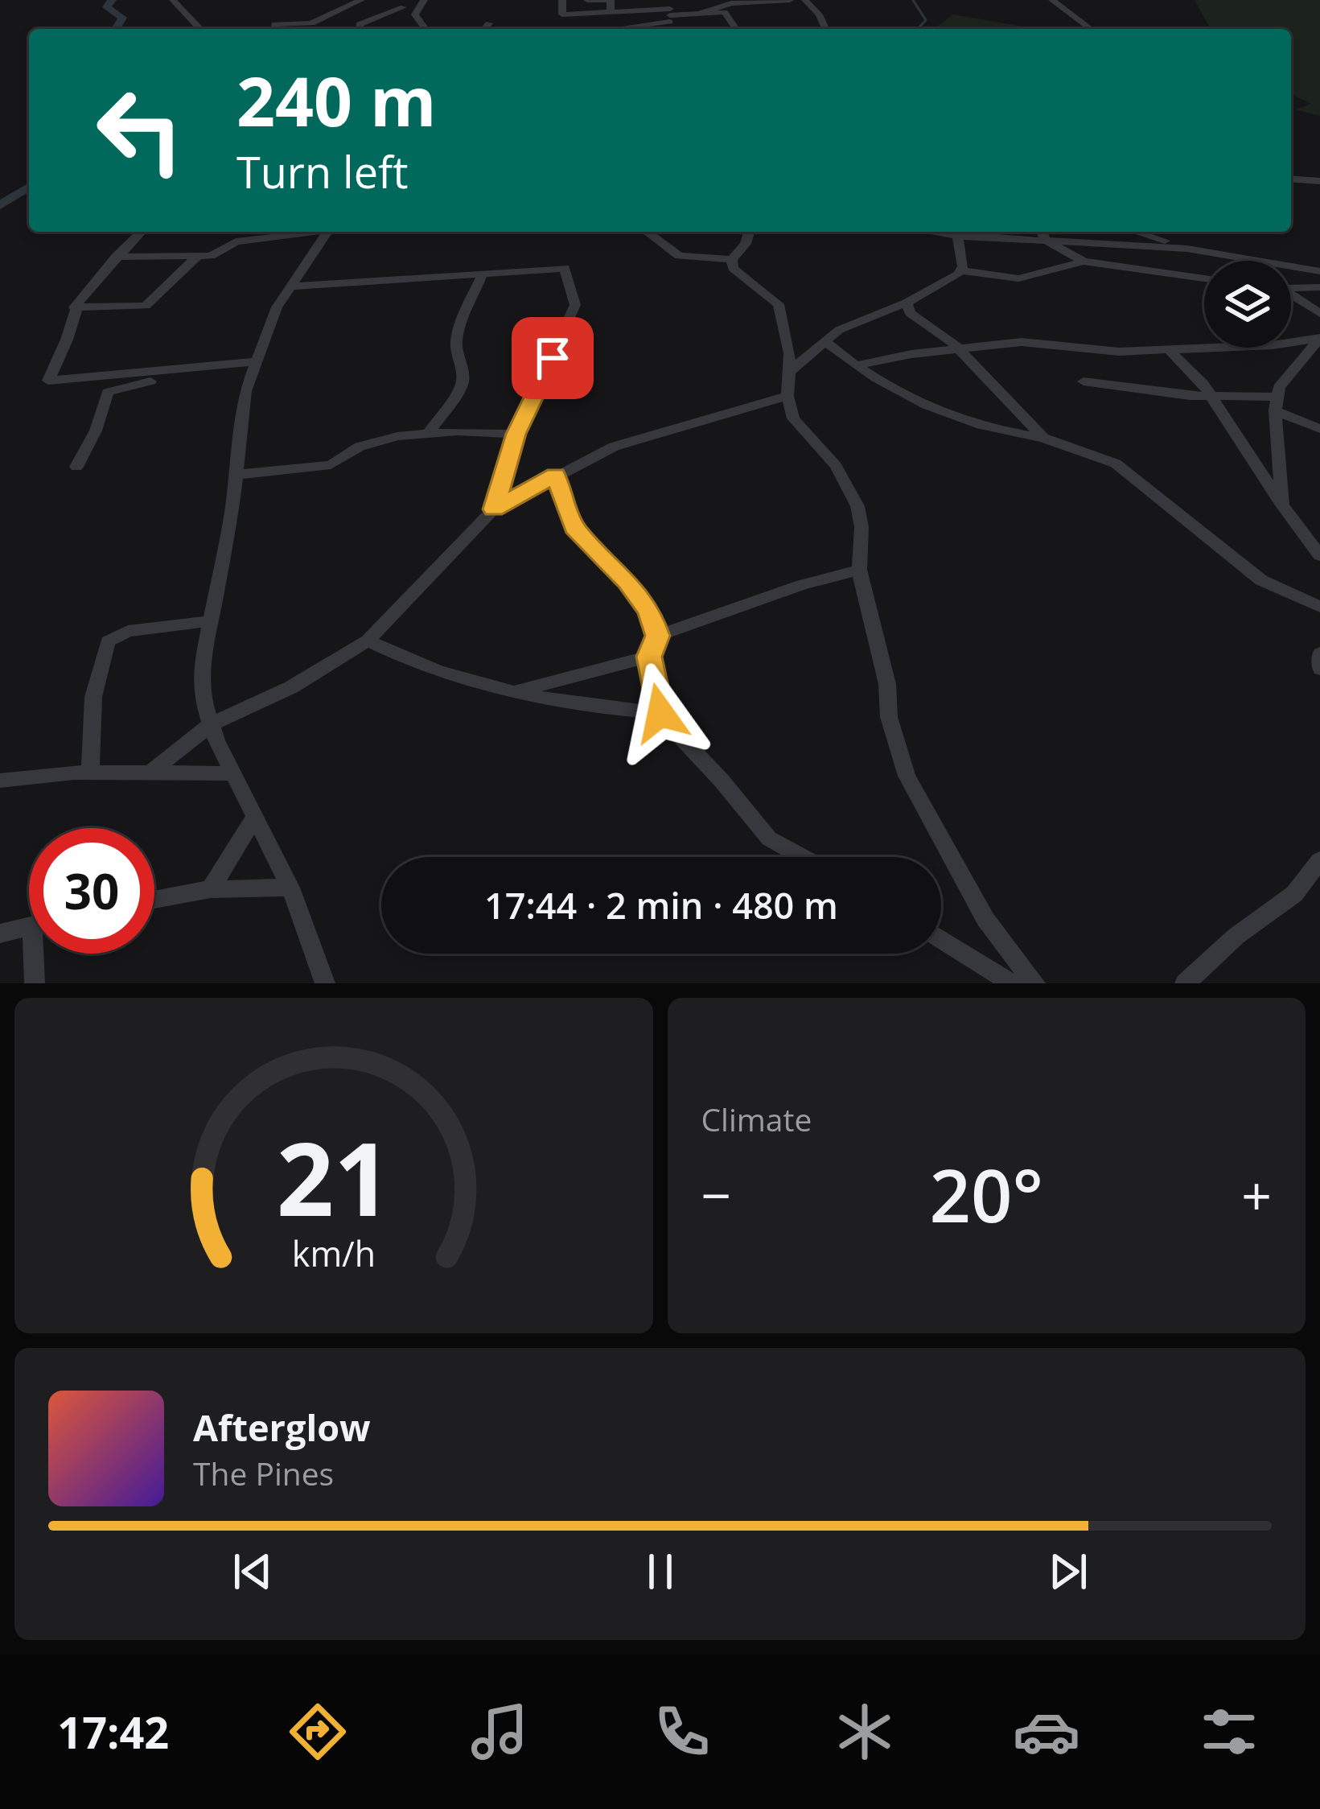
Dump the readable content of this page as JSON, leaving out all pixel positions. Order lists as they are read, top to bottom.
{
  "page": {
    "turn": ["240 m", "Turn left"],
    "limit": "30",
    "trip": "17:44 · 2 min · 480 m",
    "tile": "Climate",
    "heat": ["−", "20°", "+"],
    "song": ["Afterglow", "The Pines"],
    "tabs": "17:42",
    "gauge": ["21", "km/h"]
  }
}
